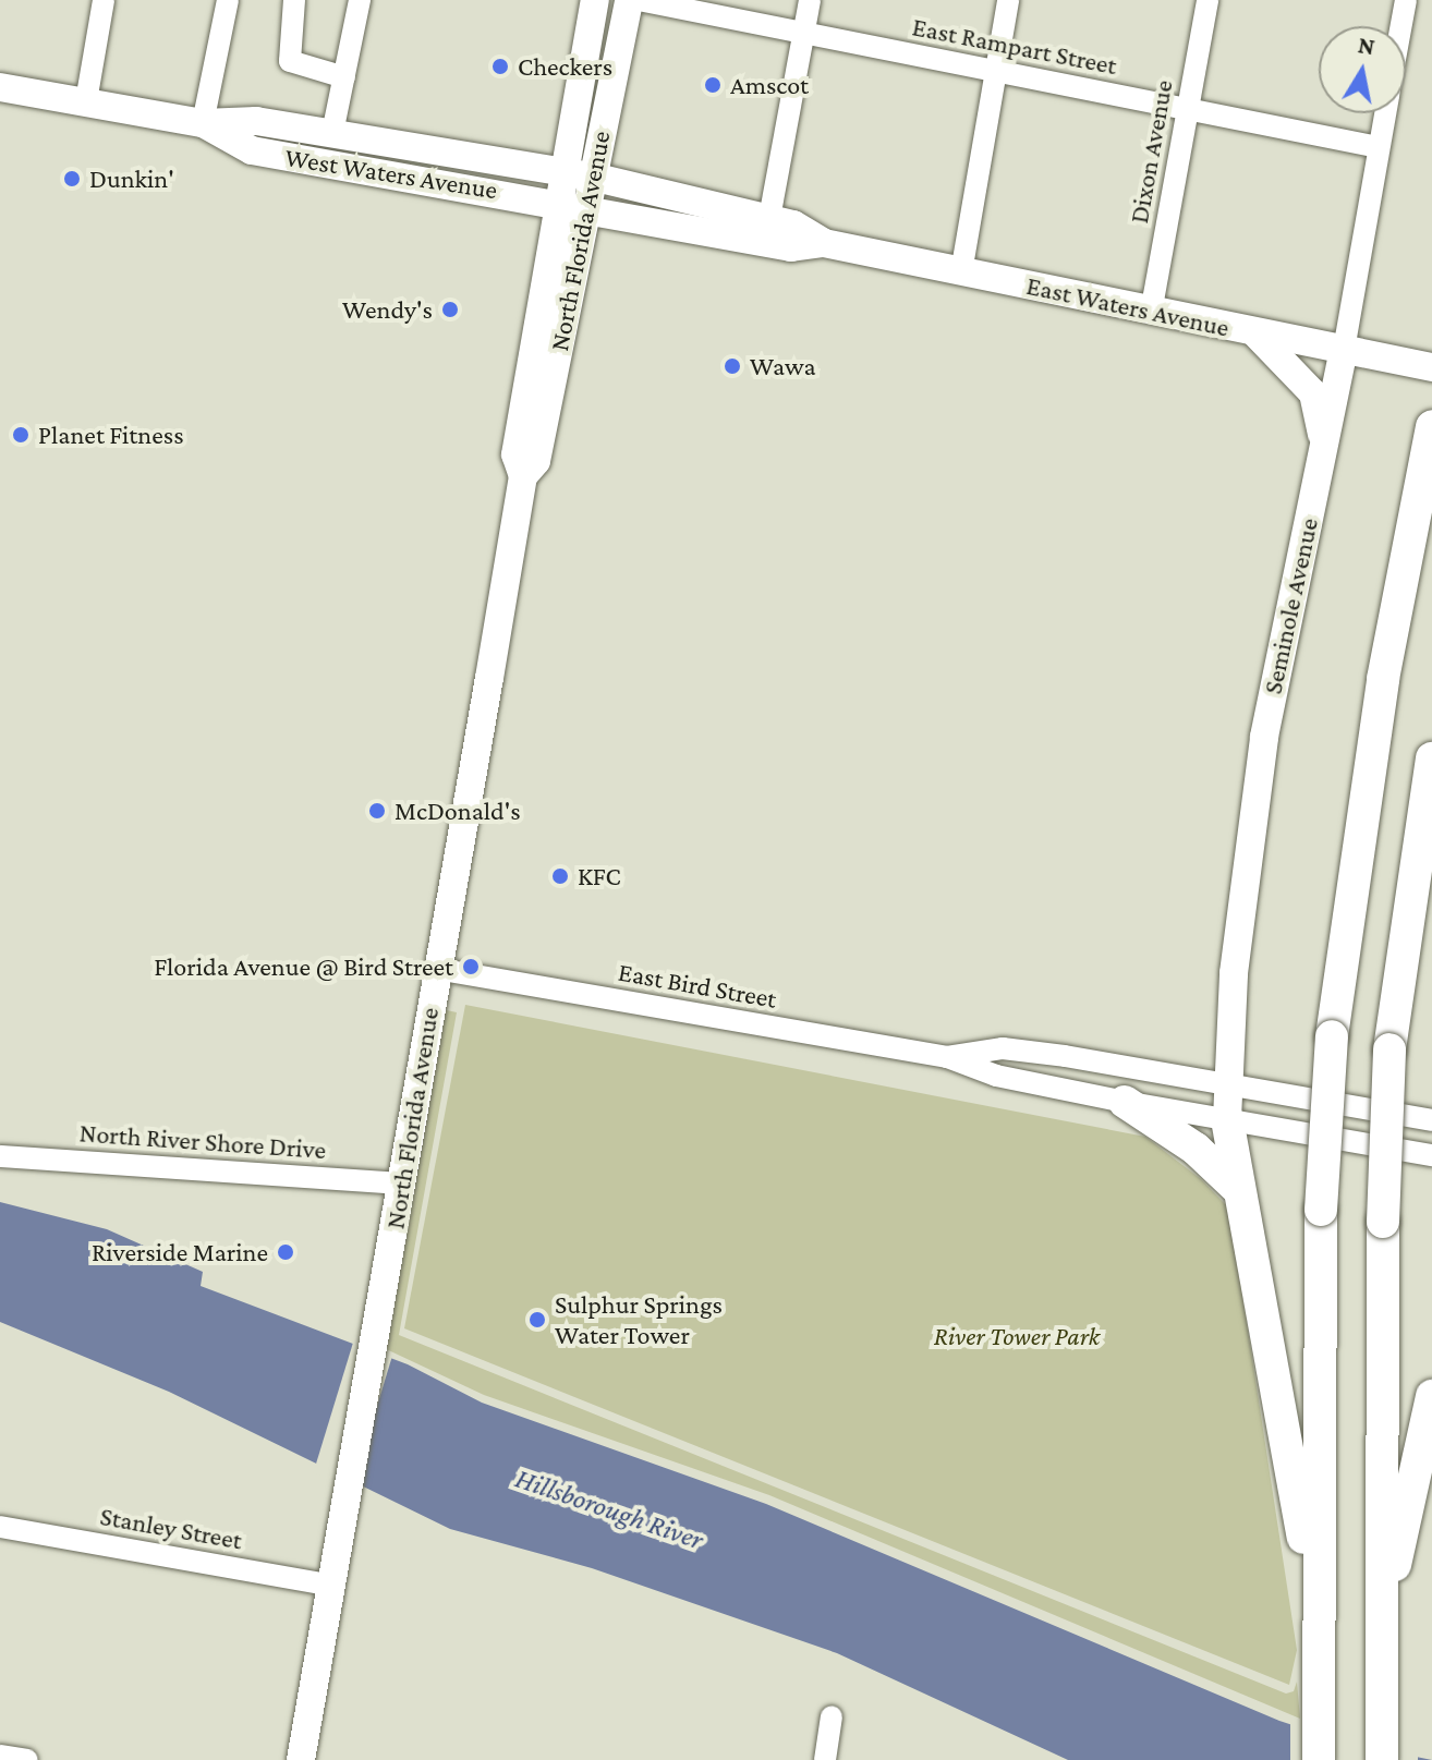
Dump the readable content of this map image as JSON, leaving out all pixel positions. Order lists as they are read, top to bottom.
{
  "streets": {
    "main road": [
      "West Waters Avenue",
      "North Florida Avenue",
      "East Waters Avenue",
      "Seminole Avenue"
    ],
    "street": [
      "East Rampart Street",
      "Dixon Avenue",
      "East Bird Street",
      "North River Shore Drive",
      "Stanley Street"
    ]
  },
  "crossings": [
    ["East Rampart Street", "Dixon Avenue"],
    ["East Rampart Street", "Seminole Avenue"],
    ["Dixon Avenue", "East Waters Avenue"],
    ["West Waters Avenue", "North Florida Avenue"],
    ["West Waters Avenue", "East Waters Avenue"],
    ["North Florida Avenue", "East Waters Avenue"],
    ["North Florida Avenue", "East Bird Street"],
    ["North Florida Avenue", "North River Shore Drive"],
    ["North Florida Avenue", "Stanley Street"],
    ["East Waters Avenue", "Seminole Avenue"],
    ["Seminole Avenue", "East Bird Street"]
  ],
  "water": ["Hillsborough River"],
  "parks": ["River Tower Park"],
  "places": [
    "Checkers",
    "Amscot",
    "Dunkin'",
    "Wendy's",
    "Wawa",
    "Planet Fitness",
    "McDonald's",
    "KFC",
    "Florida Avenue @ Bird Street",
    "Riverside Marine",
    "Sulphur Springs Water Tower"
  ],
  "north": "top"
}
